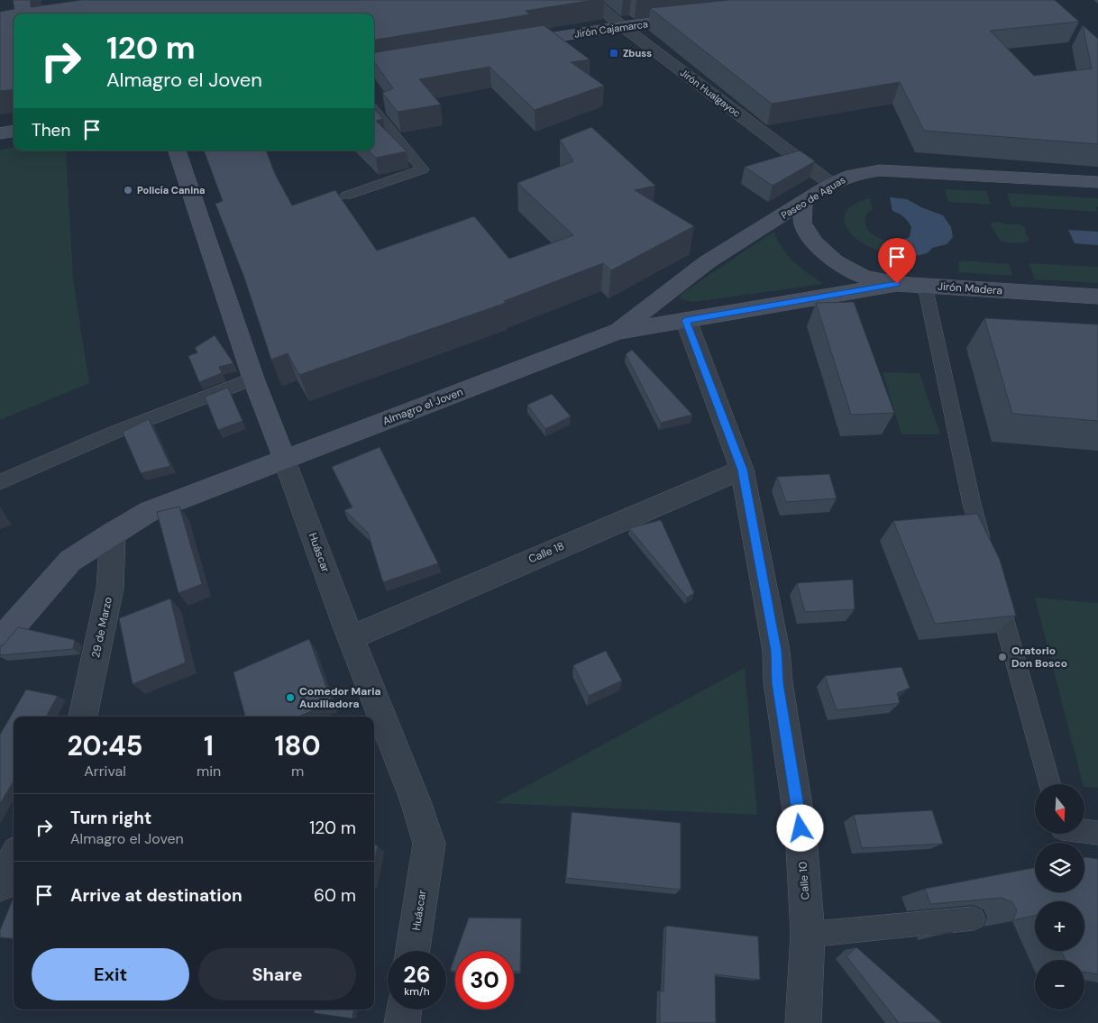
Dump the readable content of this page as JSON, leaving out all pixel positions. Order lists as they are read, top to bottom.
{
  "streets": {
    "street": [
      "Jirón Cajamarca",
      "Jirón Hualgayoc",
      "Paseo de Aguas",
      "Jirón Madera",
      "Almagro el Joven",
      "Huáscar",
      "Calle 18",
      "29 de Marzo",
      "Calle 10"
    ]
  },
  "crossings": [
    ["Jirón Cajamarca", "Jirón Hualgayoc"],
    ["Jirón Hualgayoc", "Paseo de Aguas"],
    ["Paseo de Aguas", "Jirón Madera"],
    ["Paseo de Aguas", "Almagro el Joven"],
    ["Jirón Madera", "Almagro el Joven"],
    ["Almagro el Joven", "Huáscar"],
    ["Almagro el Joven", "29 de Marzo"],
    ["Almagro el Joven", "Calle 10"],
    ["Huáscar", "Calle 18"],
    ["Calle 18", "Calle 10"]
  ],
  "places": {
    "transit": ["Zbuss"],
    "other": ["Policía Canina", "Oratorio Don Bosco", "Comedor Maria Auxiliadora"]
  },
  "north": "bottom",
  "page": {
    "turn": ["120 m", "Almagro el Joven"],
    "then": "Then",
    "eta": [
      "20:45",
      "Arrival",
      "1",
      "min",
      "180",
      "m"
    ],
    "map_buttons": ["+", "−"],
    "list": [
      {
        "name": "Turn right",
        "note": "Almagro el Joven",
        "value": "120 m"
      },
      {
        "name": "Arrive at destination",
        "value": "60 m"
      }
    ],
    "buttons": ["Exit", "Share"],
    "speed": "26 km/h",
    "limit": "30"
  }
}
